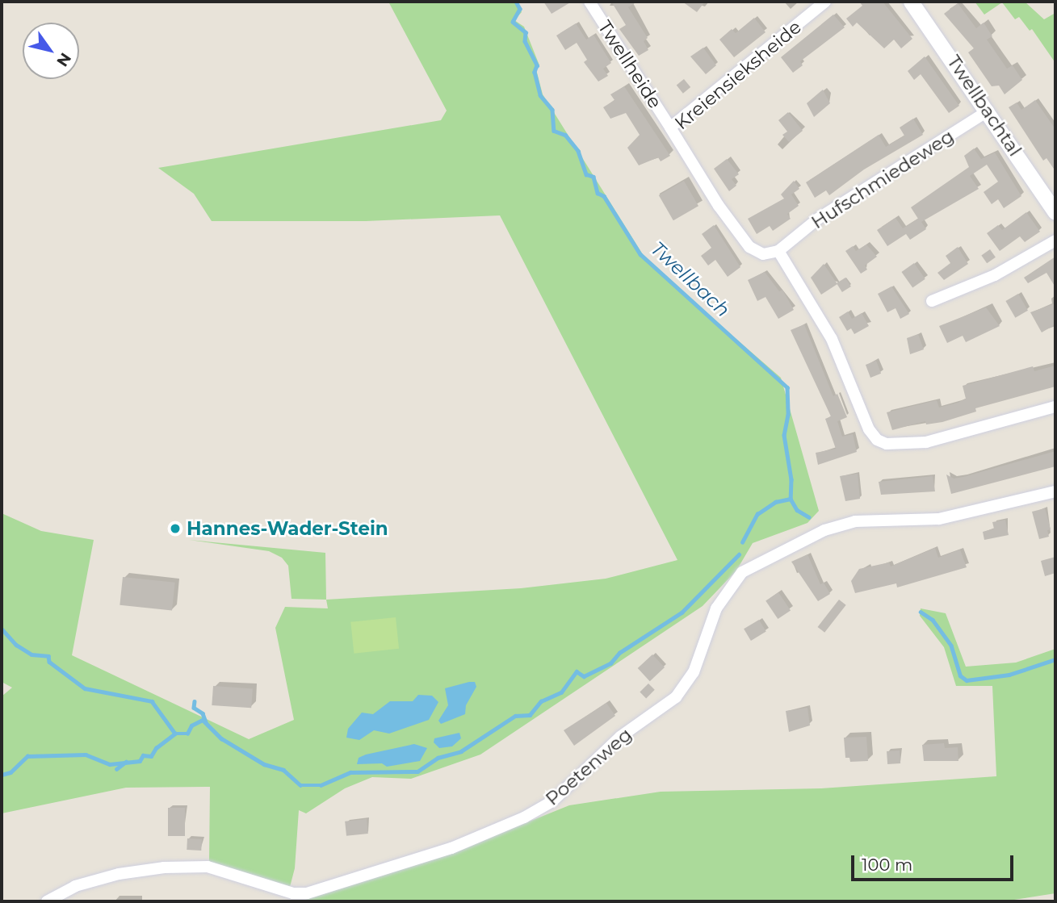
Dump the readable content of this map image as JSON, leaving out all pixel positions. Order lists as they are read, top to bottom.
{
  "streets": {
    "street": [
      "Twellheide",
      "Kreiensieksheide",
      "Twellbachtal",
      "Hufschmiedeweg",
      "Poetenweg"
    ]
  },
  "crossings": [
    ["Twellheide", "Kreiensieksheide"],
    ["Kreiensieksheide", "Hufschmiedeweg"],
    ["Twellbachtal", "Hufschmiedeweg"]
  ],
  "water": ["Twellbach"],
  "places": ["Hannes-Wader-Stein"],
  "scale_bar": "100 m",
  "north": "bottom right"
}
